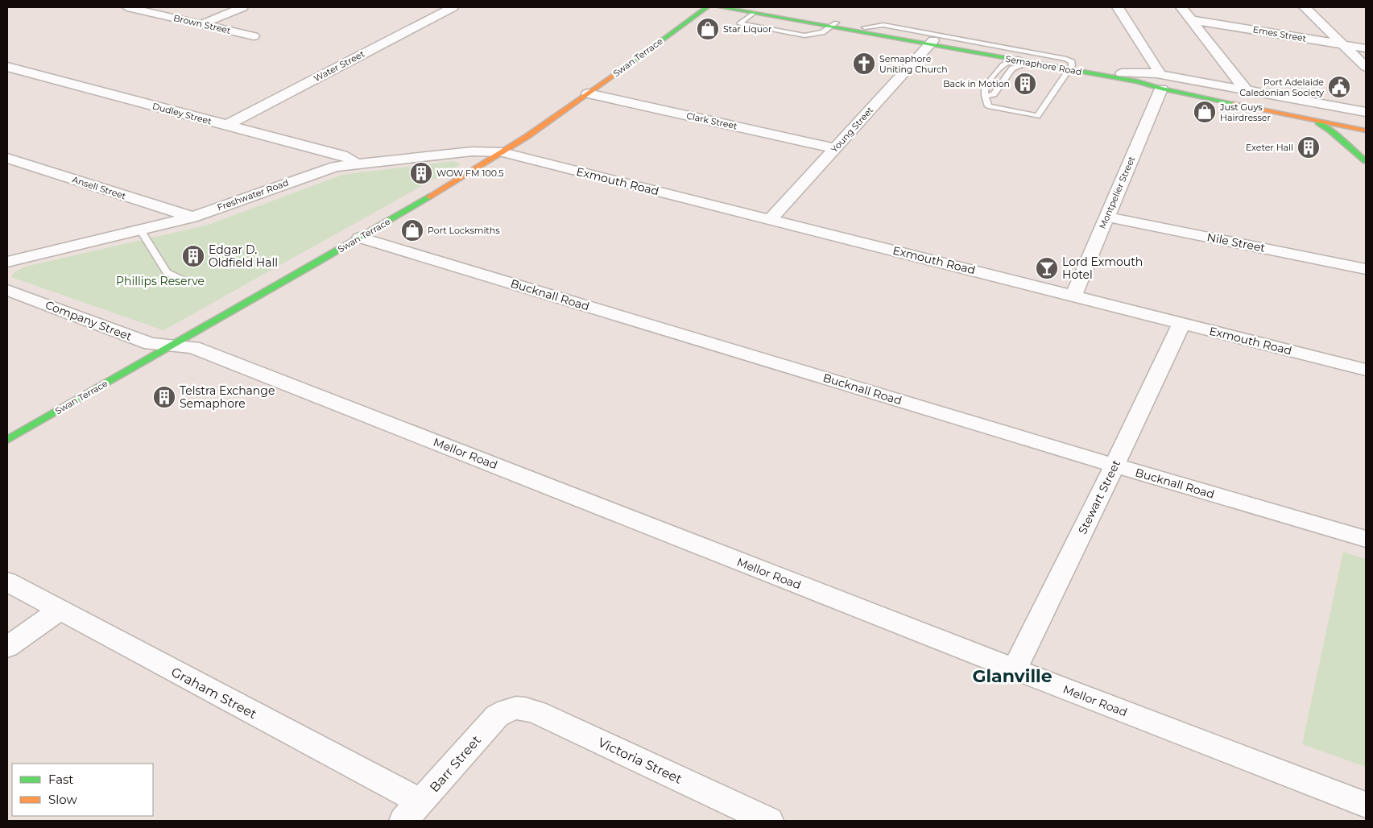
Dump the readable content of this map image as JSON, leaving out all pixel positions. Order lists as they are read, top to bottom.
{
  "streets": {
    "main road": ["Swan Terrace", "Semaphore Road"],
    "street": [
      "Brown Street",
      "Emes Street",
      "Water Street",
      "Dudley Street",
      "Clark Street",
      "Young Street",
      "Exmouth Road",
      "Ansell Street",
      "Montpelier Street",
      "Freshwater Road",
      "Nile Street",
      "Bucknall Road",
      "Company Street",
      "Mellor Road",
      "Stewart Street",
      "Graham Street",
      "Victoria Street",
      "Barr Street"
    ]
  },
  "crossings": [
    ["Swan Terrace", "Clark Street"],
    ["Swan Terrace", "Exmouth Road"],
    ["Swan Terrace", "Freshwater Road"],
    ["Swan Terrace", "Bucknall Road"],
    ["Swan Terrace", "Company Street"],
    ["Swan Terrace", "Mellor Road"],
    ["Semaphore Road", "Young Street"],
    ["Semaphore Road", "Montpelier Street"],
    ["Water Street", "Dudley Street"],
    ["Dudley Street", "Freshwater Road"],
    ["Clark Street", "Young Street"],
    ["Young Street", "Exmouth Road"],
    ["Exmouth Road", "Montpelier Street"],
    ["Exmouth Road", "Freshwater Road"],
    ["Exmouth Road", "Stewart Street"],
    ["Ansell Street", "Freshwater Road"],
    ["Montpelier Street", "Nile Street"],
    ["Bucknall Road", "Stewart Street"],
    ["Company Street", "Mellor Road"],
    ["Mellor Road", "Stewart Street"],
    ["Graham Street", "Barr Street"],
    ["Victoria Street", "Barr Street"]
  ],
  "districts": ["Glanville"],
  "parks": ["Phillips Reserve"],
  "places": {
    "shop": ["Star Liquor", "Just Guys Hairdresser", "Port Locksmiths"],
    "church": ["Semaphore Uniting Church"],
    "building": [
      "Back in Motion",
      "Exeter Hall",
      "WOW FM 100.5",
      "Edgar D. Oldfield Hall",
      "Telstra Exchange Semaphore"
    ],
    "public building": ["Port Adelaide Caledonian Society"],
    "bar": ["Lord Exmouth Hotel"]
  },
  "legend": ["Fast", "Slow"]
}
